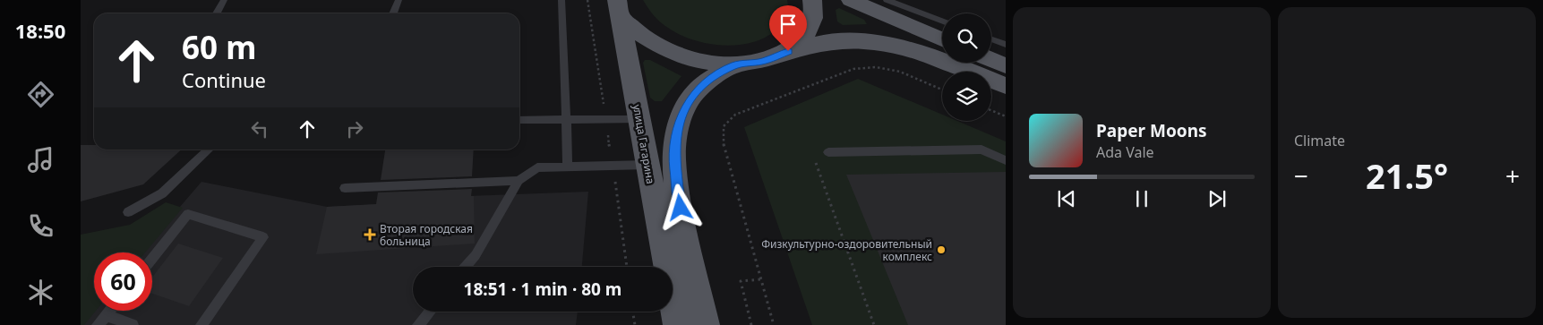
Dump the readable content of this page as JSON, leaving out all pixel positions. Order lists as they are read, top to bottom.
{
  "streets": {
    "main road": ["улица Гагарина"]
  },
  "places": {
    "health": ["Вторая городская больница"],
    "other": ["Физкультурно-оздоровительный комплекс"]
  },
  "page": {
    "tabs": "18:50",
    "tile": "Climate",
    "turn": ["60 m", "Continue"],
    "song": ["Paper Moons", "Ada Vale"],
    "heat": ["−", "21.5°", "+"],
    "limit": "60",
    "trip": "18:51 · 1 min · 80 m"
  }
}
